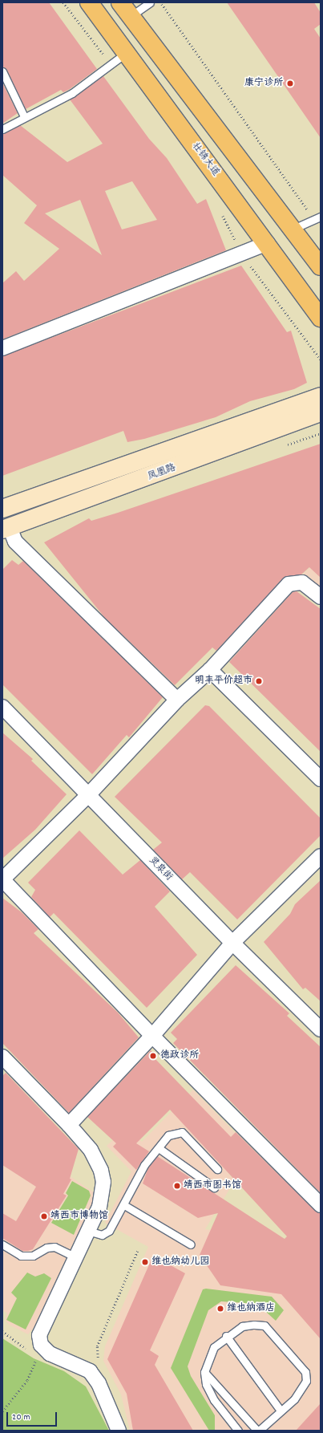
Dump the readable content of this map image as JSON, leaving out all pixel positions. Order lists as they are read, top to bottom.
{
  "streets": {
    "main road": ["壮锦大道", "凤凰路"],
    "street": ["灵泉街"]
  },
  "places": [
    "康宁诊所",
    "明丰平价超市",
    "德政诊所",
    "靖西市图书馆",
    "靖西市博物馆",
    "维也纳幼儿园",
    "维也纳酒店"
  ],
  "scale_bar": "20 m"
}
